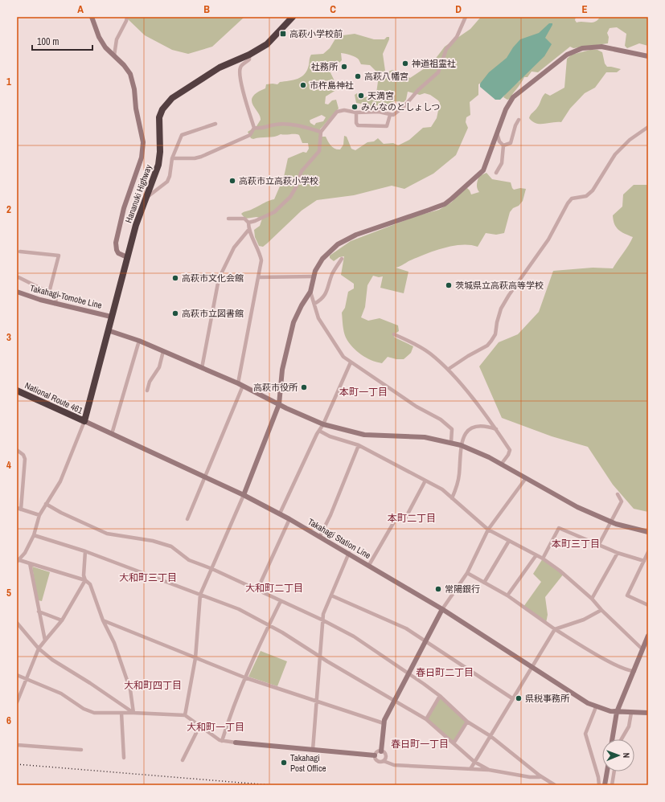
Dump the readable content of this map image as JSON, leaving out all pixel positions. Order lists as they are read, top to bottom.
{
  "streets": {
    "highway": ["Hananuki Highway", "National Route 461"],
    "street": ["Takahagi-Tomobe Line", "Takahagi Station Line"]
  },
  "crossings": [
    ["Hananuki Highway", "Takahagi-Tomobe Line"],
    ["Hananuki Highway", "National Route 461"],
    ["Hananuki Highway", "Takahagi Station Line"],
    ["National Route 461", "Takahagi Station Line"]
  ],
  "districts": [
    "本町一丁目",
    "本町二丁目",
    "本町三丁目",
    "大和町三丁目",
    "大和町二丁目",
    "春日町二丁目",
    "大和町四丁目",
    "大和町一丁目",
    "春日町一丁目"
  ],
  "places": {
    "transit": ["高萩小学校前"],
    "other": [
      "神道祖霊社",
      "社務所",
      "高萩八幡宮",
      "市杵島神社",
      "天満宮",
      "みんなのとしょしつ",
      "高萩市立高萩小学校",
      "高萩市文化会館",
      "茨城県立高萩高等学校",
      "高萩市立図書館",
      "高萩市役所",
      "常陽銀行",
      "県税事務所",
      "Takahagi Post Office"
    ]
  },
  "scale_bar": "100 m",
  "north": "right",
  "grid": {
    "columns": [
      "A",
      "B",
      "C",
      "D",
      "E"
    ],
    "rows": [
      "1",
      "2",
      "3",
      "4",
      "5",
      "6"
    ]
  }
}
